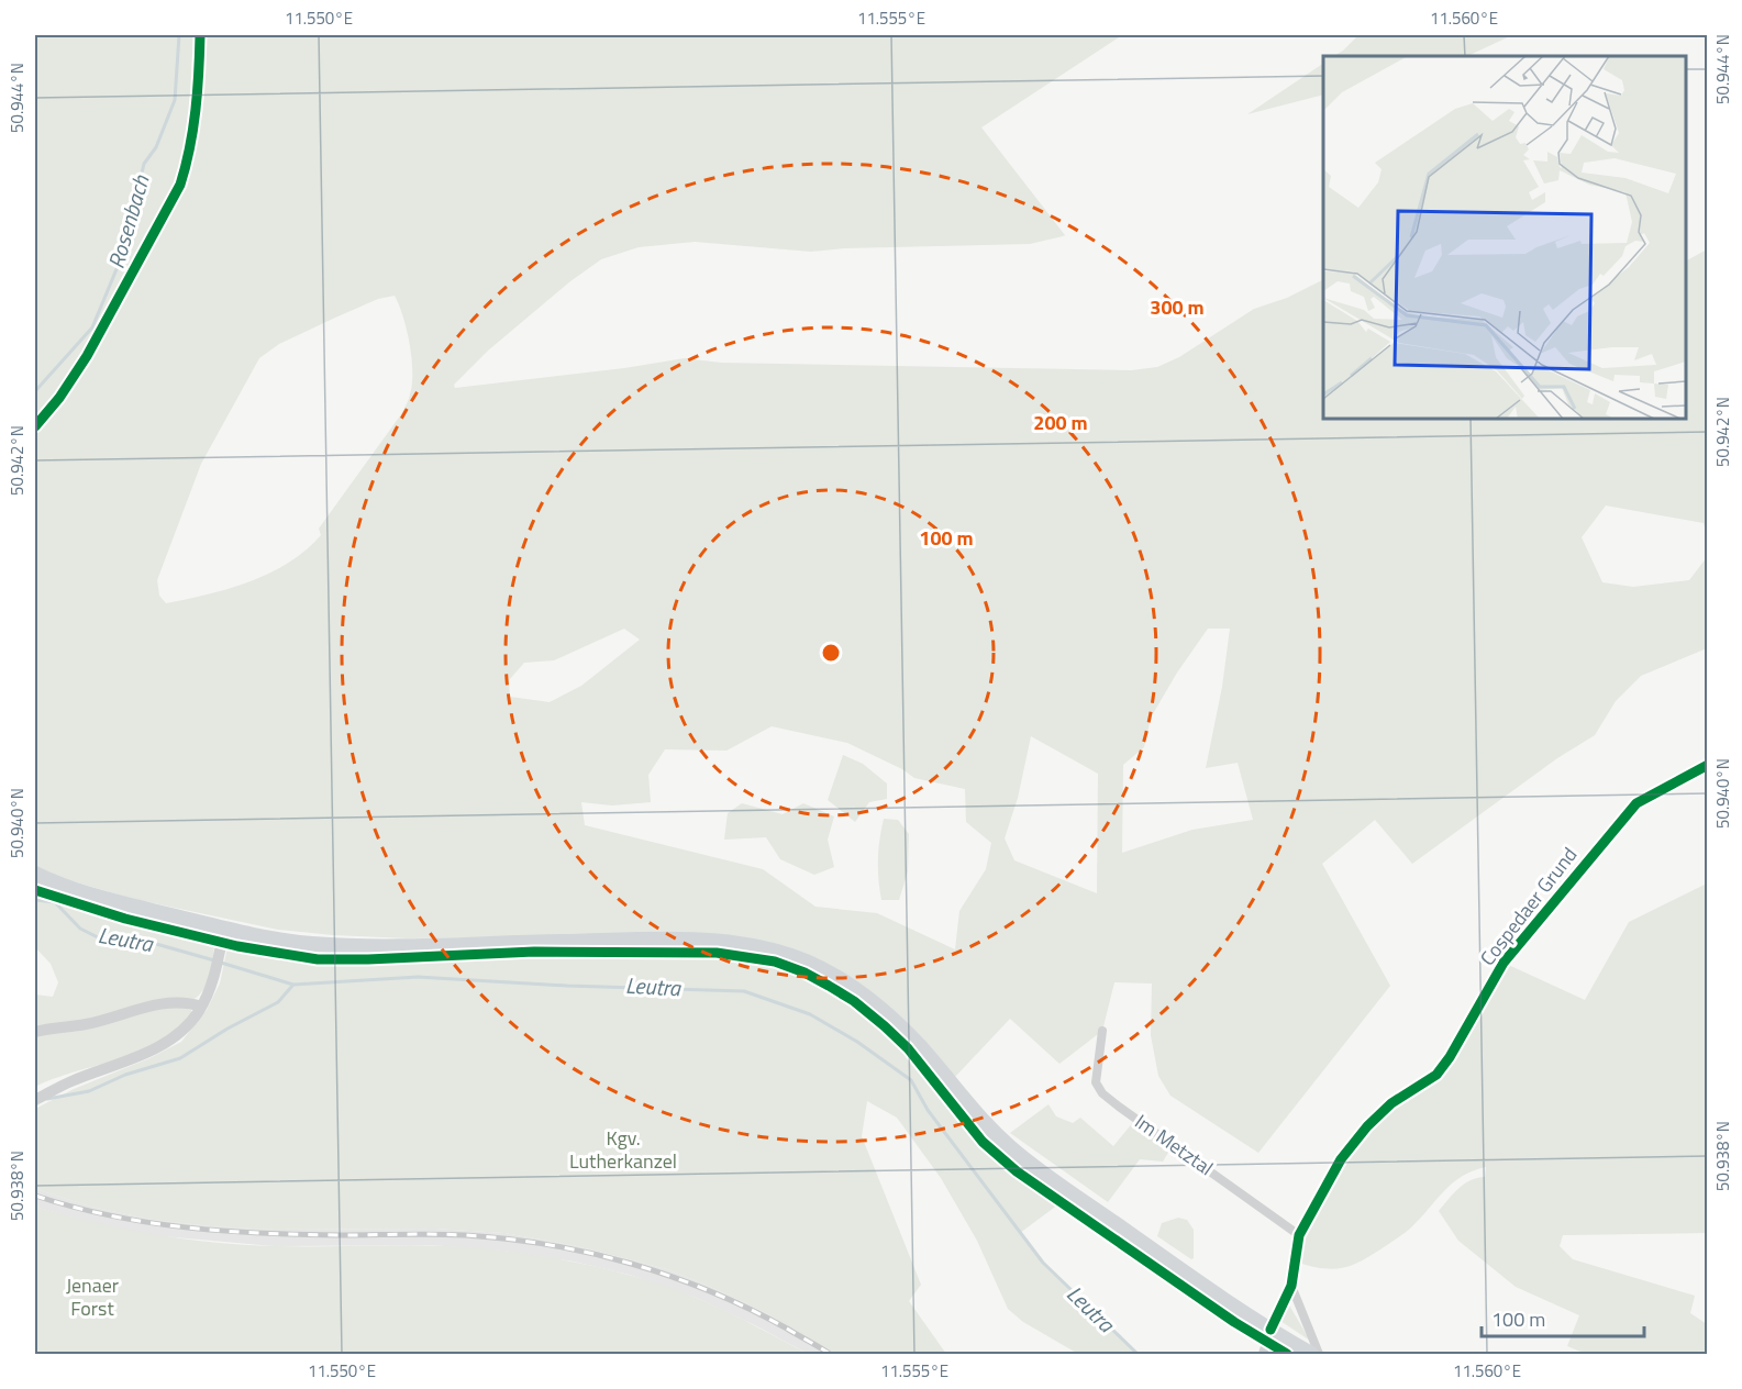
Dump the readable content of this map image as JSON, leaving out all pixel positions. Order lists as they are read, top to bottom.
{
  "streets": {
    "street": ["Cospedaer Grund", "Im Metztal"]
  },
  "crossings": [
    ["Cospedaer Grund", "Im Metztal"]
  ],
  "water": ["Rosenbach", "Leutra"],
  "parks": ["Kgv. Lutherkanzel", "Jenaer Forst"],
  "scale_bar": "100 m",
  "coordinates": [
    "11.550°E",
    "11.555°E",
    "11.560°E",
    "50.944°N",
    "50.942°N",
    "50.940°N",
    "50.938°N"
  ],
  "rings": ["300 m", "200 m", "100 m"]
}
